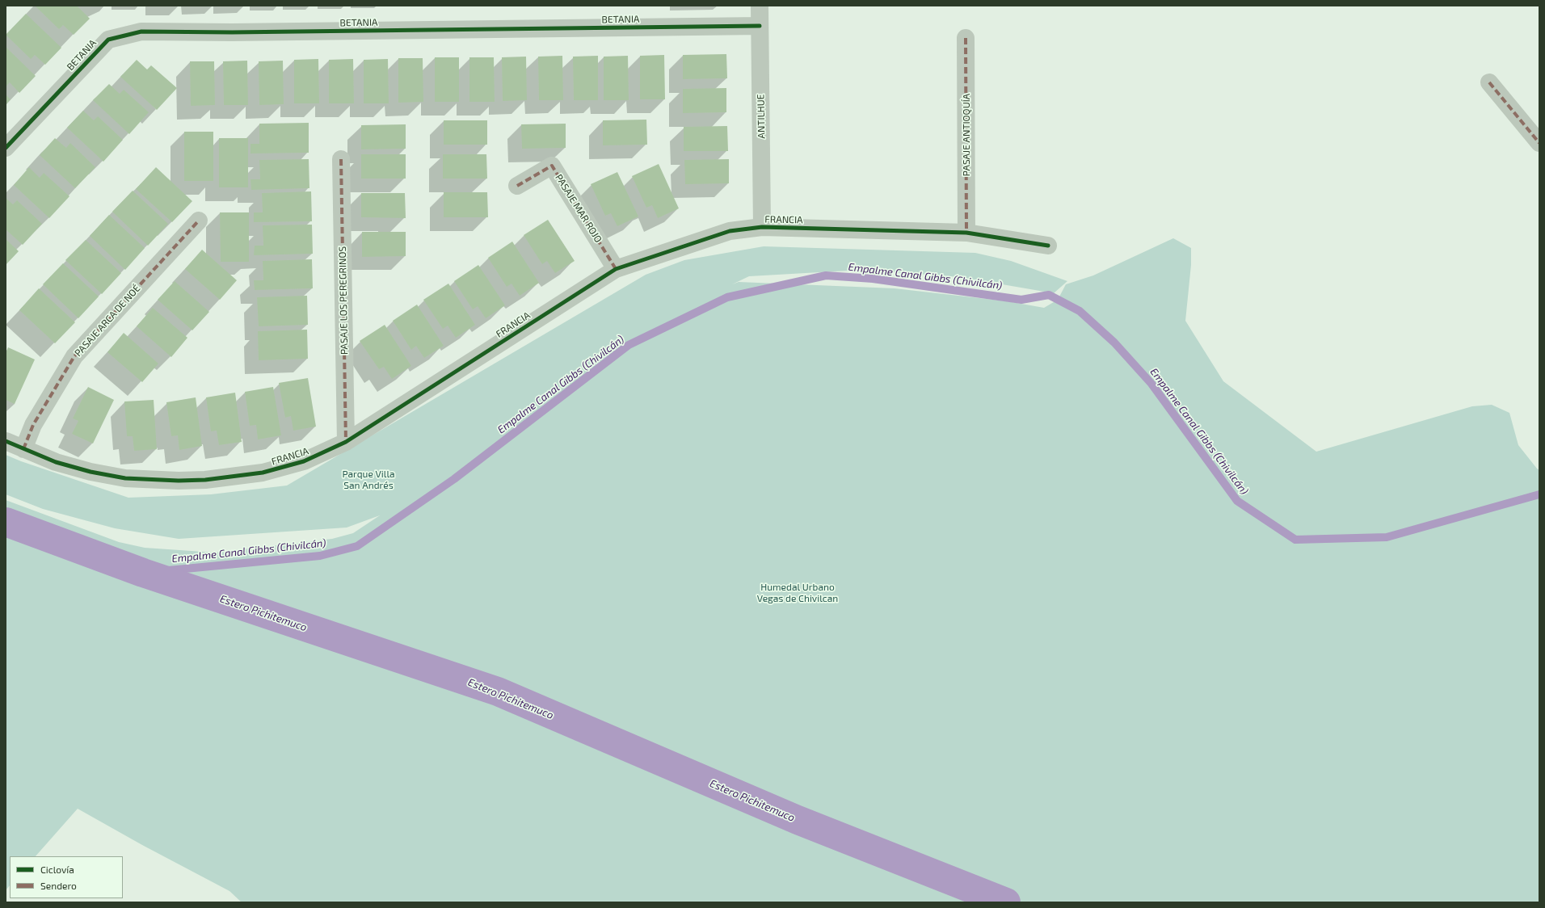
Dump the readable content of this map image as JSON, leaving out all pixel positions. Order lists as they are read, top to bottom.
{
  "streets": {
    "street": [
      "BETANIA",
      "ANTILHUE",
      "PASAJE ANTIOQUÍA",
      "PASAJE MAR ROJO",
      "FRANCIA",
      "PASAJE LOS PEREGRINOS",
      "PASAJE ARCA DE NOÉ"
    ]
  },
  "crossings": [
    ["BETANIA", "ANTILHUE"],
    ["ANTILHUE", "FRANCIA"],
    ["PASAJE ANTIOQUÍA", "FRANCIA"],
    ["PASAJE MAR ROJO", "FRANCIA"],
    ["FRANCIA", "PASAJE LOS PEREGRINOS"],
    ["FRANCIA", "PASAJE ARCA DE NOÉ"]
  ],
  "water": ["Empalme Canal Gibbs (Chivilcán)", "Estero Pichitemuco"],
  "parks": ["Parque Villa San Andrés", "Humedal Urbano Vegas de Chivilcan"],
  "legend": ["Ciclovía", "Sendero"]
}
